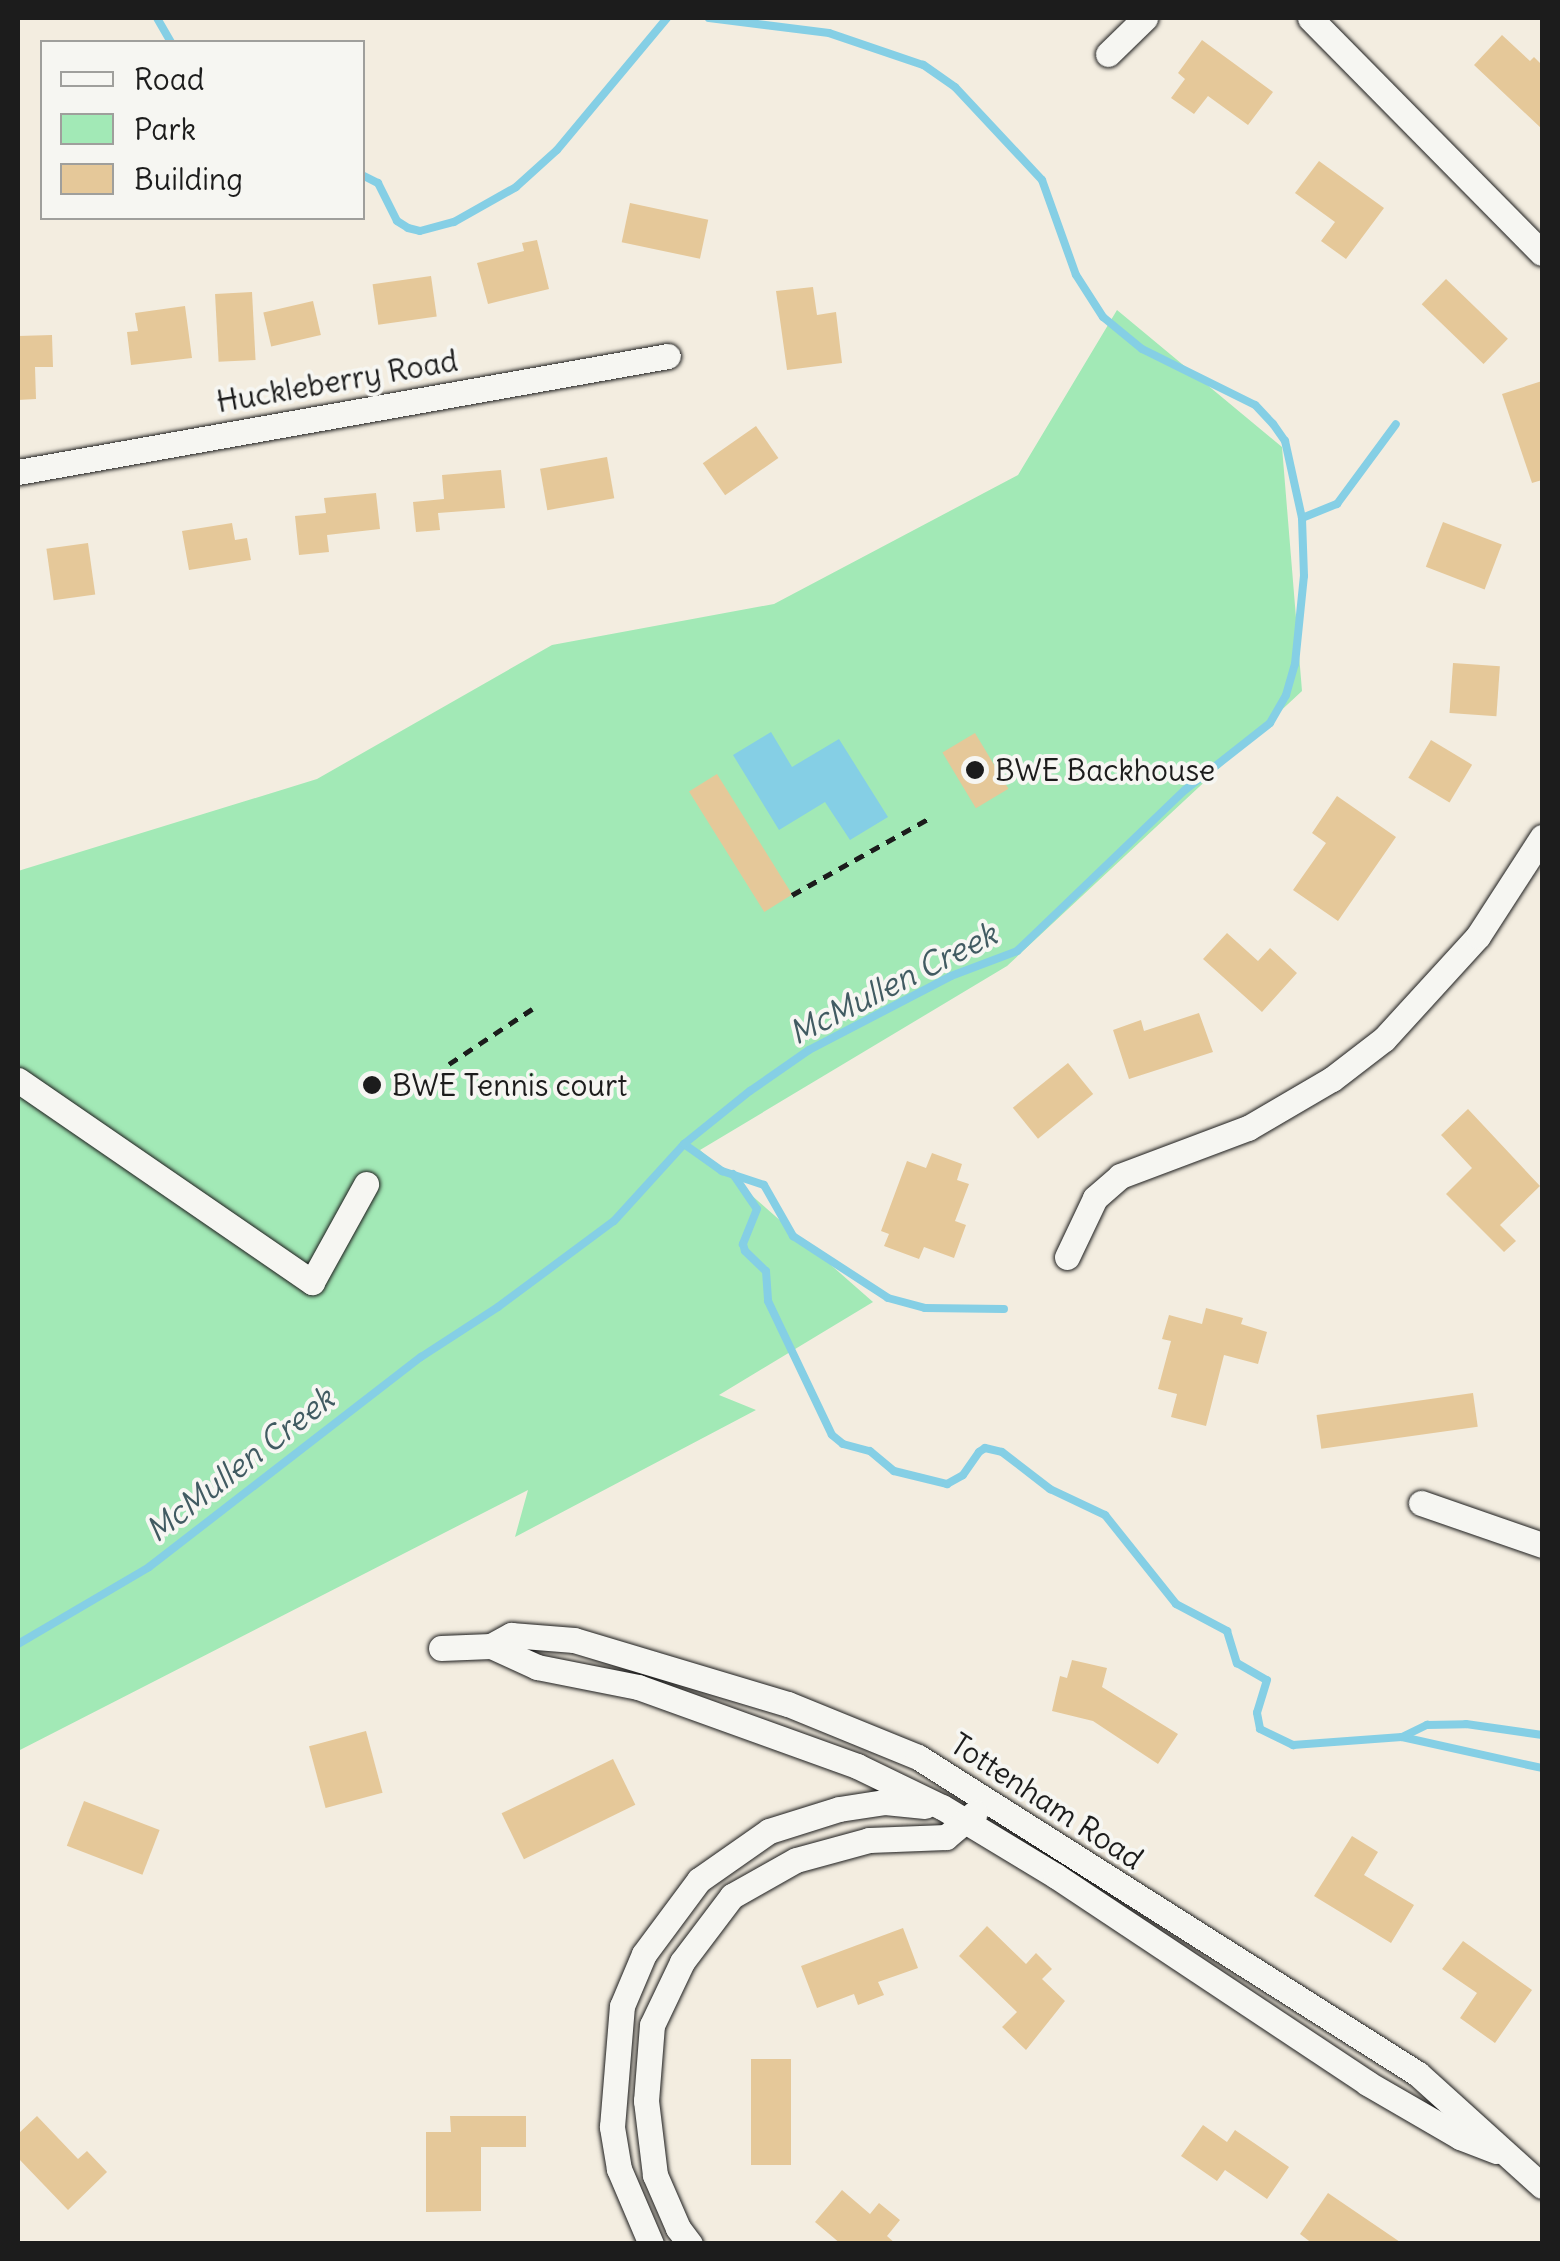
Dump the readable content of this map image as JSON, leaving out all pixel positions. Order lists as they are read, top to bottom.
{
  "streets": {
    "street": ["Huckleberry Road", "Tottenham Road"]
  },
  "water": ["McMullen Creek"],
  "places": ["BWE Backhouse", "BWE Tennis court"],
  "legend": ["Road", "Park", "Building"]
}
